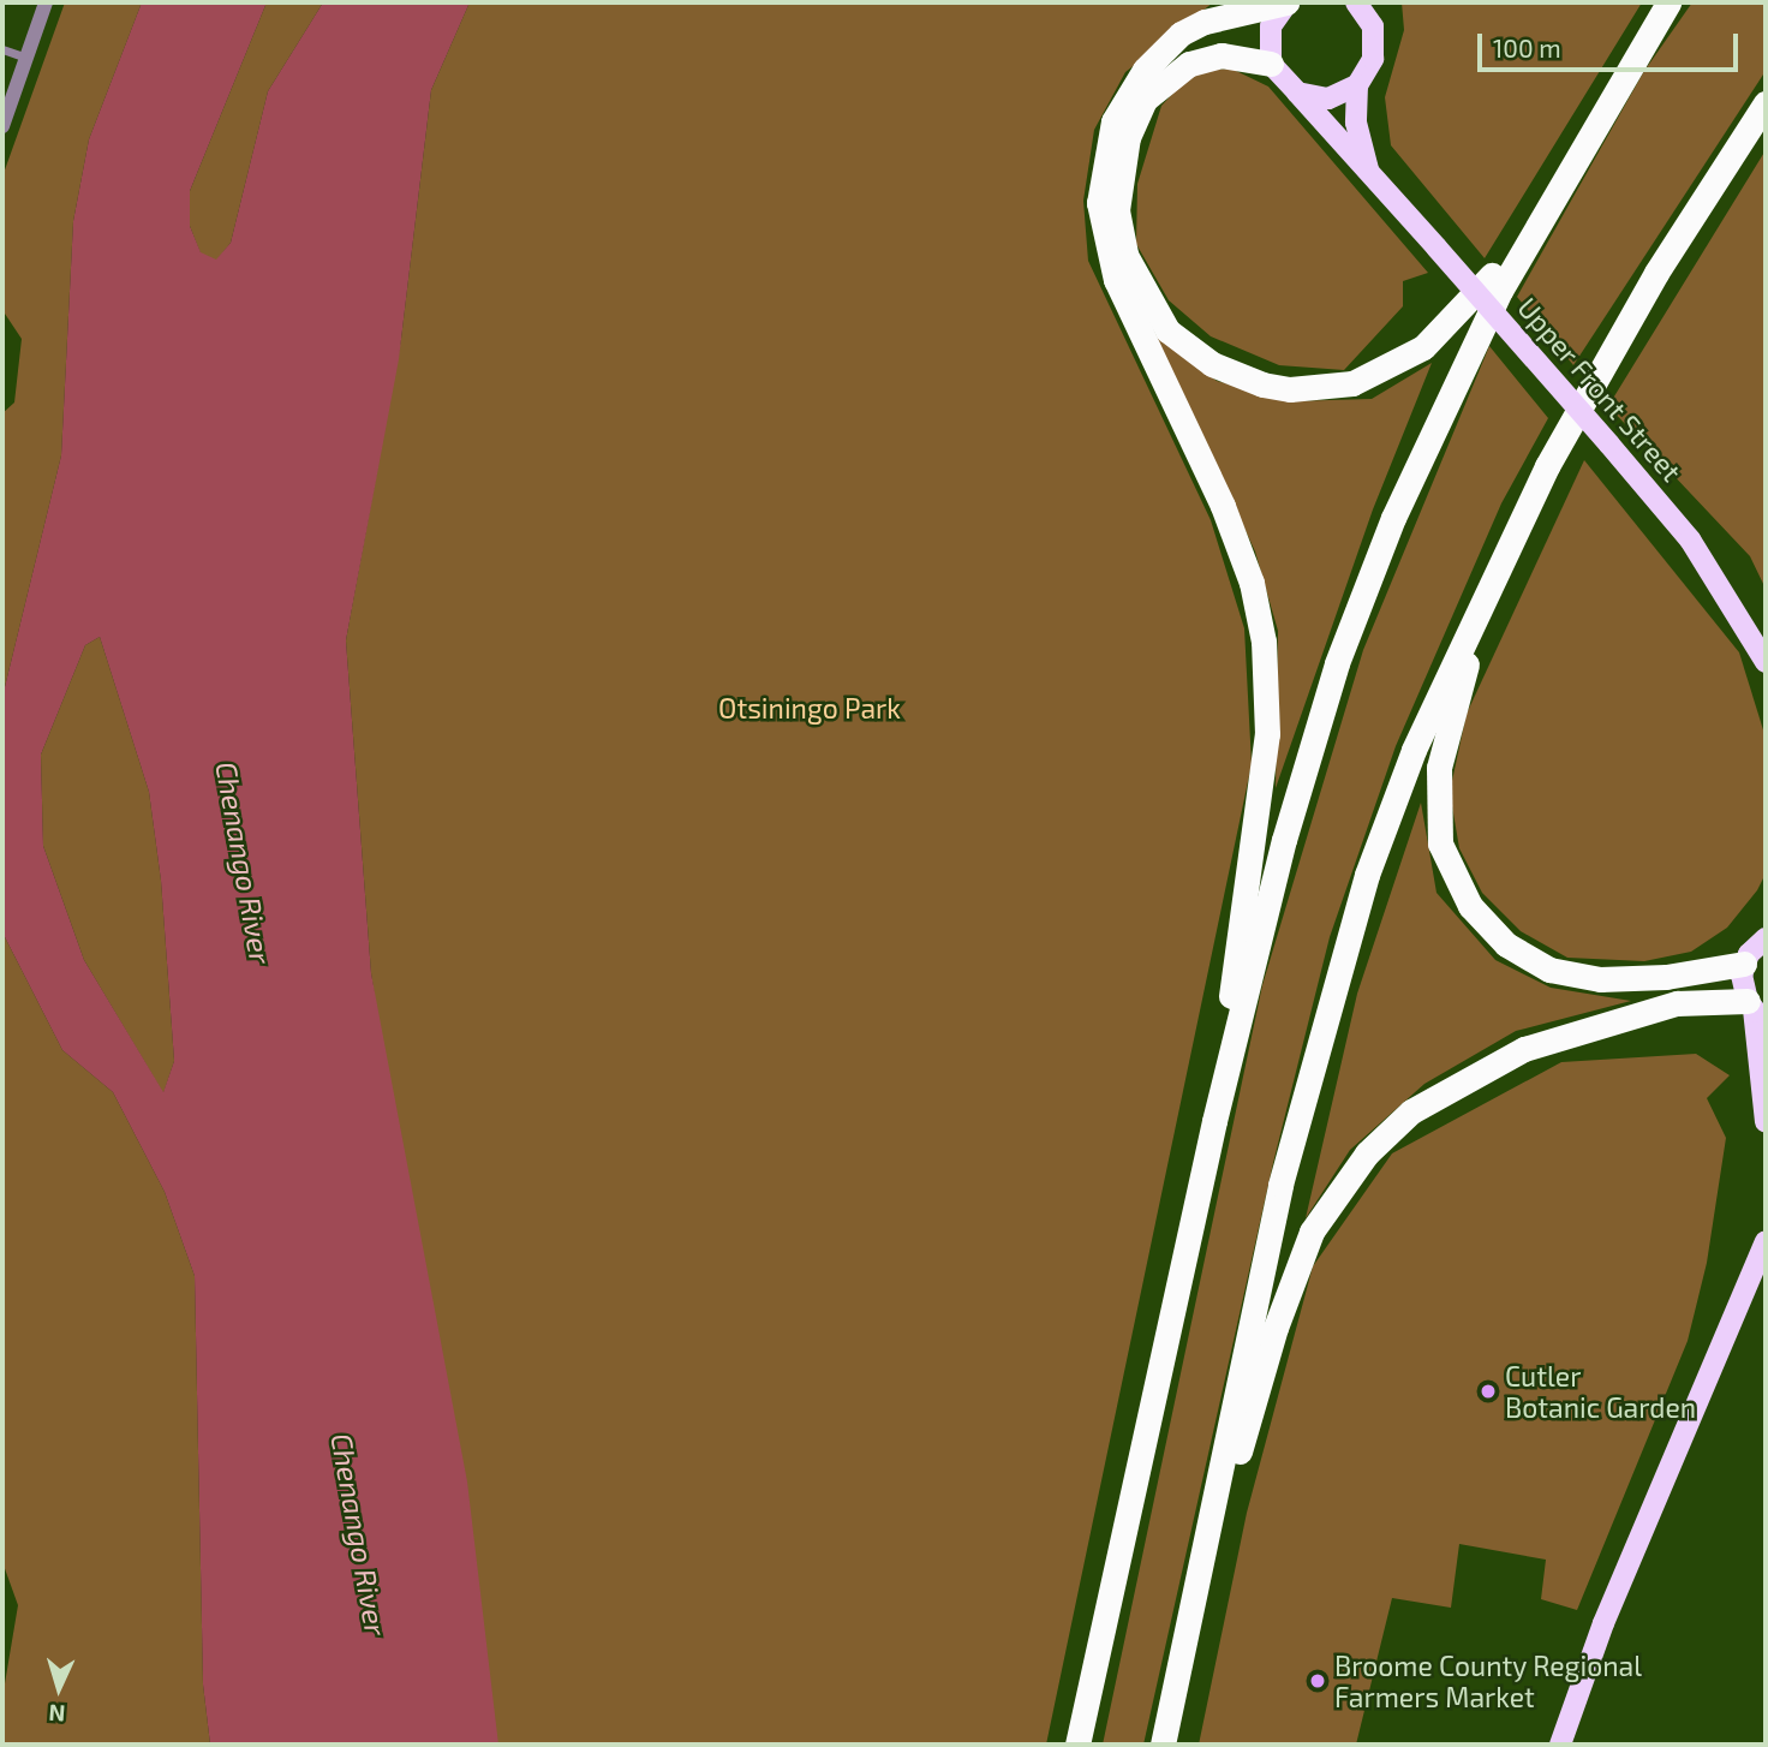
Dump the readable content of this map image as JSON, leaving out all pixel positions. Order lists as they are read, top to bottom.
{
  "streets": {
    "main road": ["Upper Front Street"]
  },
  "water": ["Chenango River"],
  "parks": ["Otsiningo Park"],
  "places": ["Cutler Botanic Garden", "Broome County Regional Farmers Market"],
  "scale_bar": "100 m",
  "north": "bottom"
}
